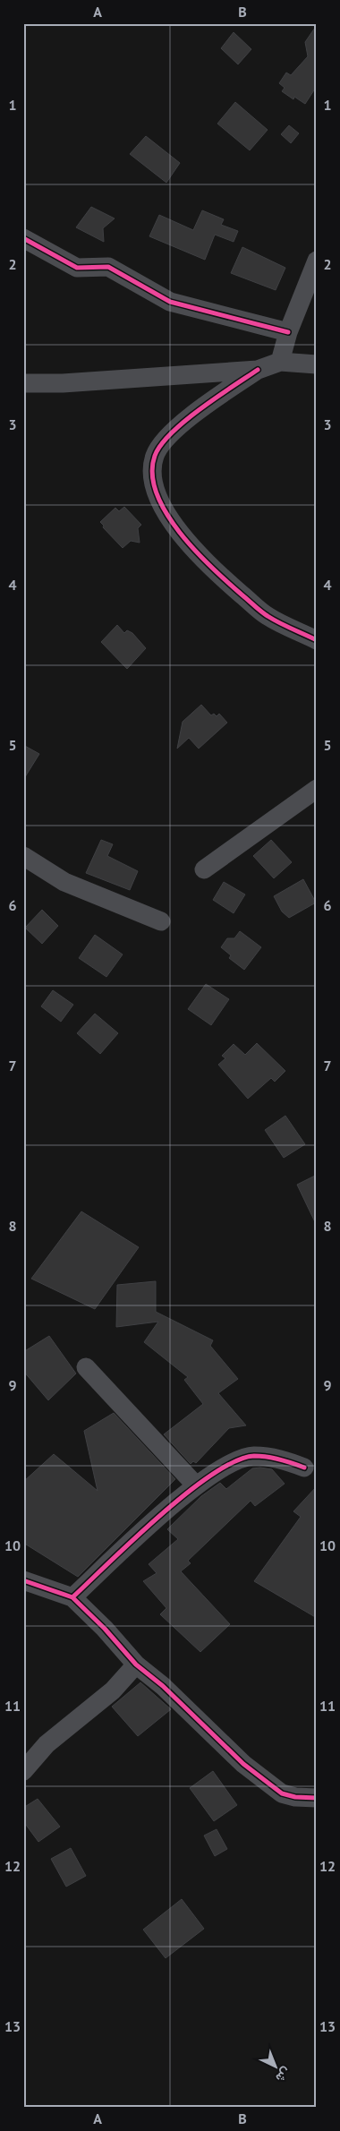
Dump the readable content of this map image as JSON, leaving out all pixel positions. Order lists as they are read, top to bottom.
{
  "north": "bottom right",
  "grid": {
    "columns": ["A", "B"],
    "rows": [
      "1",
      "2",
      "3",
      "4",
      "5",
      "6",
      "7",
      "8",
      "9",
      "10",
      "11",
      "12",
      "13"
    ]
  }
}
